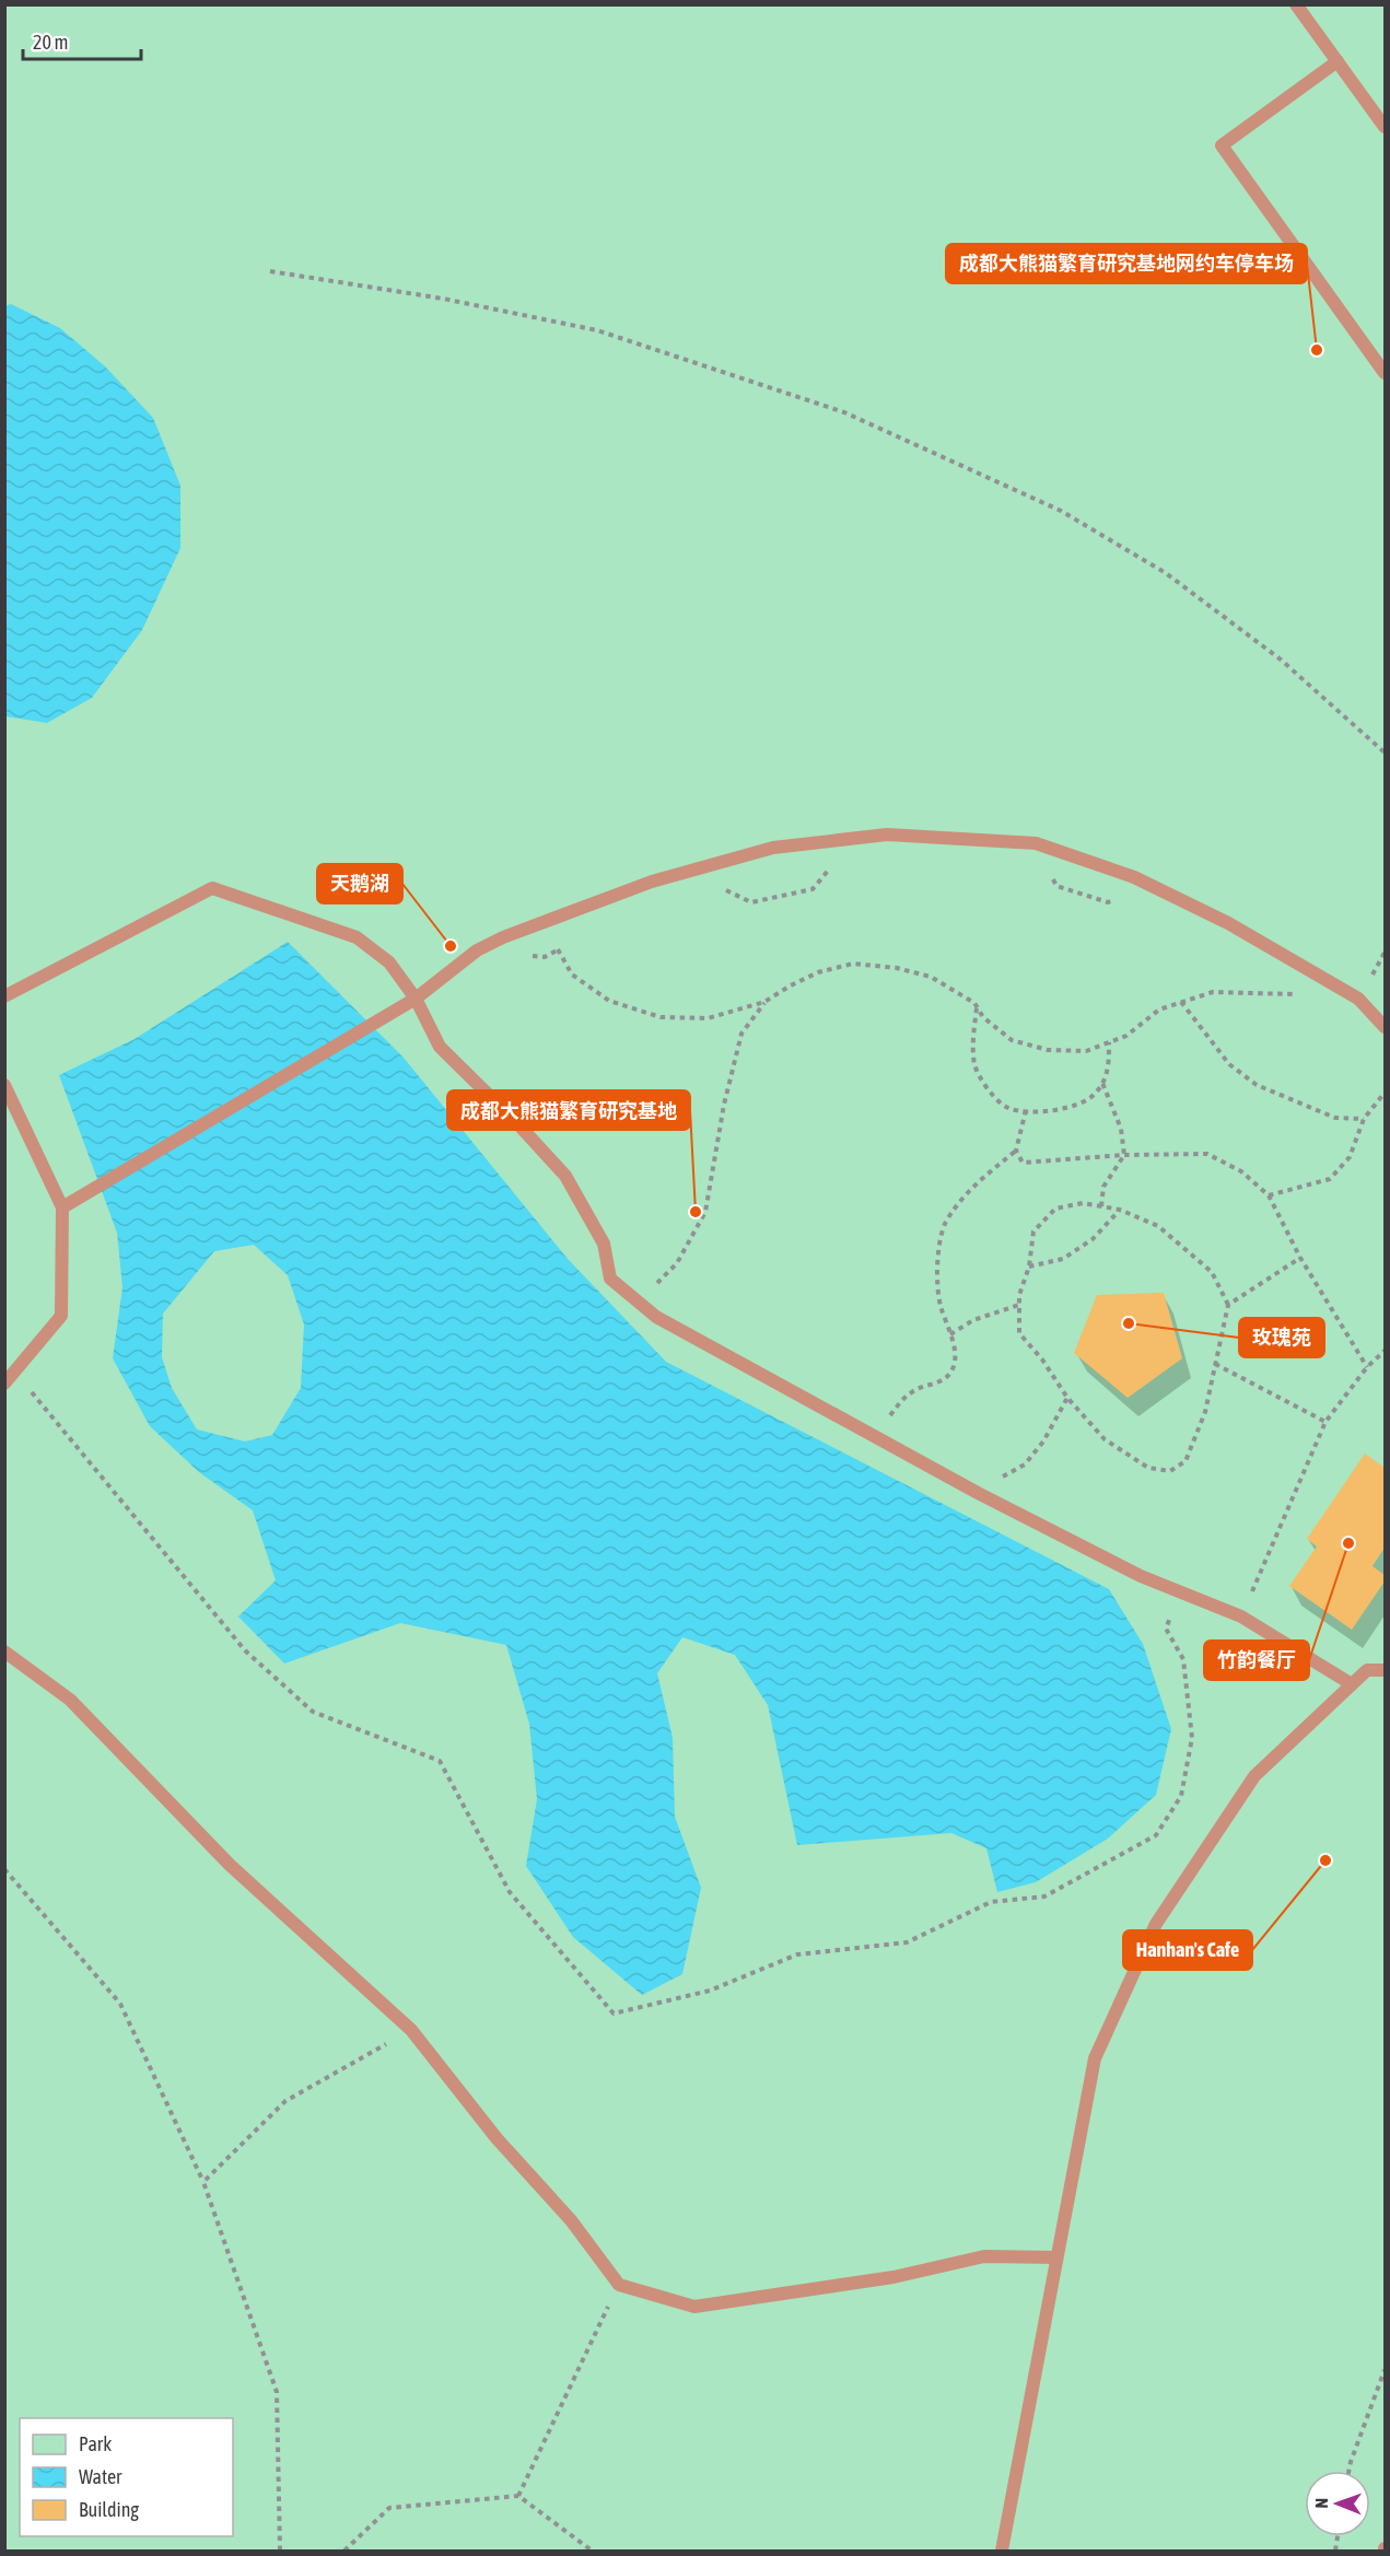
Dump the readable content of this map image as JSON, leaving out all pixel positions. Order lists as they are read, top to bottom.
{
  "places": [
    "成都大熊猫繁育研究基地网约车停车场",
    "天鹅湖",
    "成都大熊猫繁育研究基地",
    "玫瑰苑",
    "竹韵餐厅",
    "Hanhan's Cafe"
  ],
  "legend": ["Park", "Water", "Building"],
  "scale_bar": "20 m",
  "north": "left"
}
